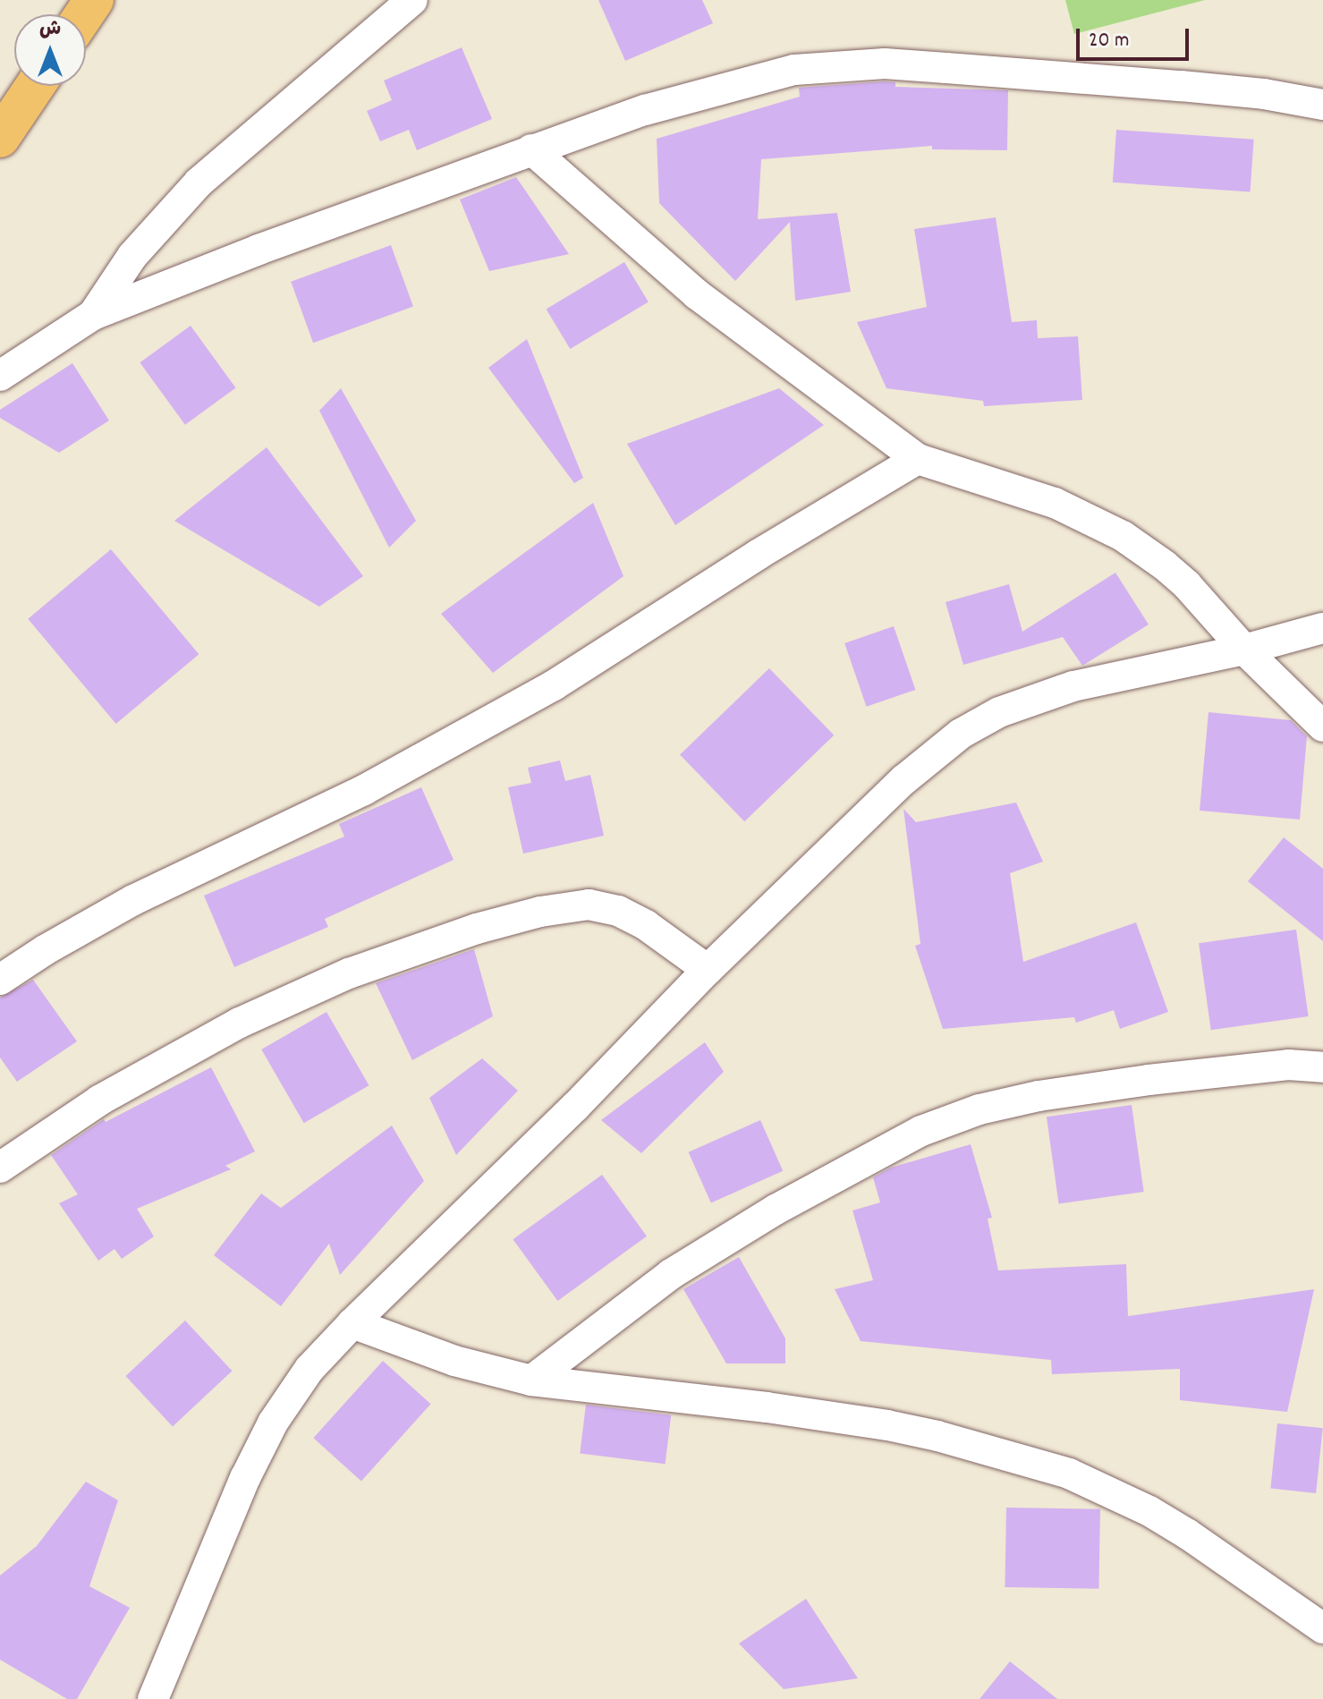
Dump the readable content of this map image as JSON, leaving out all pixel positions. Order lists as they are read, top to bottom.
{
  "scale_bar": "20 m",
  "north": "top"
}
